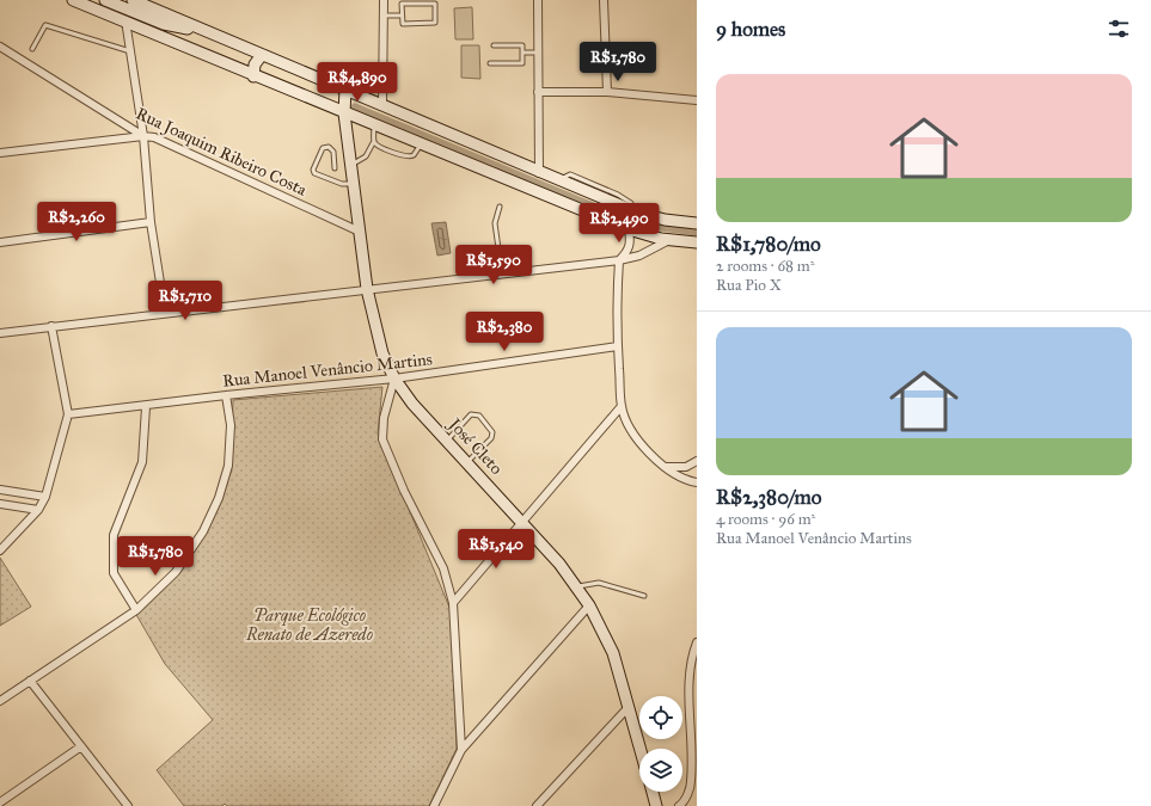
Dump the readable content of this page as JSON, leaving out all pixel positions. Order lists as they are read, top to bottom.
{
  "streets": {
    "main road": ["José Cleto"],
    "street": ["Rua Joaquim Ribeiro Costa", "Rua Manoel Venâncio Martins"]
  },
  "crossings": [
    ["Rua Joaquim Ribeiro Costa", "José Cleto"],
    ["Rua Manoel Venâncio Martins", "José Cleto"]
  ],
  "parks": ["Parque Ecológico Renato de Azeredo"],
  "page": {
    "heading": "9 homes",
    "price": [
      "R$1,780",
      "R$4,890",
      "R$2,260",
      "R$2,490",
      "R$1,590",
      "R$1,710",
      "R$2,380",
      "R$1,540",
      "R$1,780"
    ],
    "list": [
      {
        "name": "R$1,780/mo",
        "note": "2 rooms · 68 m² · Rua Pio X"
      },
      {
        "name": "R$2,380/mo",
        "note": "4 rooms · 96 m² · Rua Manoel Venâncio Martins"
      }
    ]
  }
}
